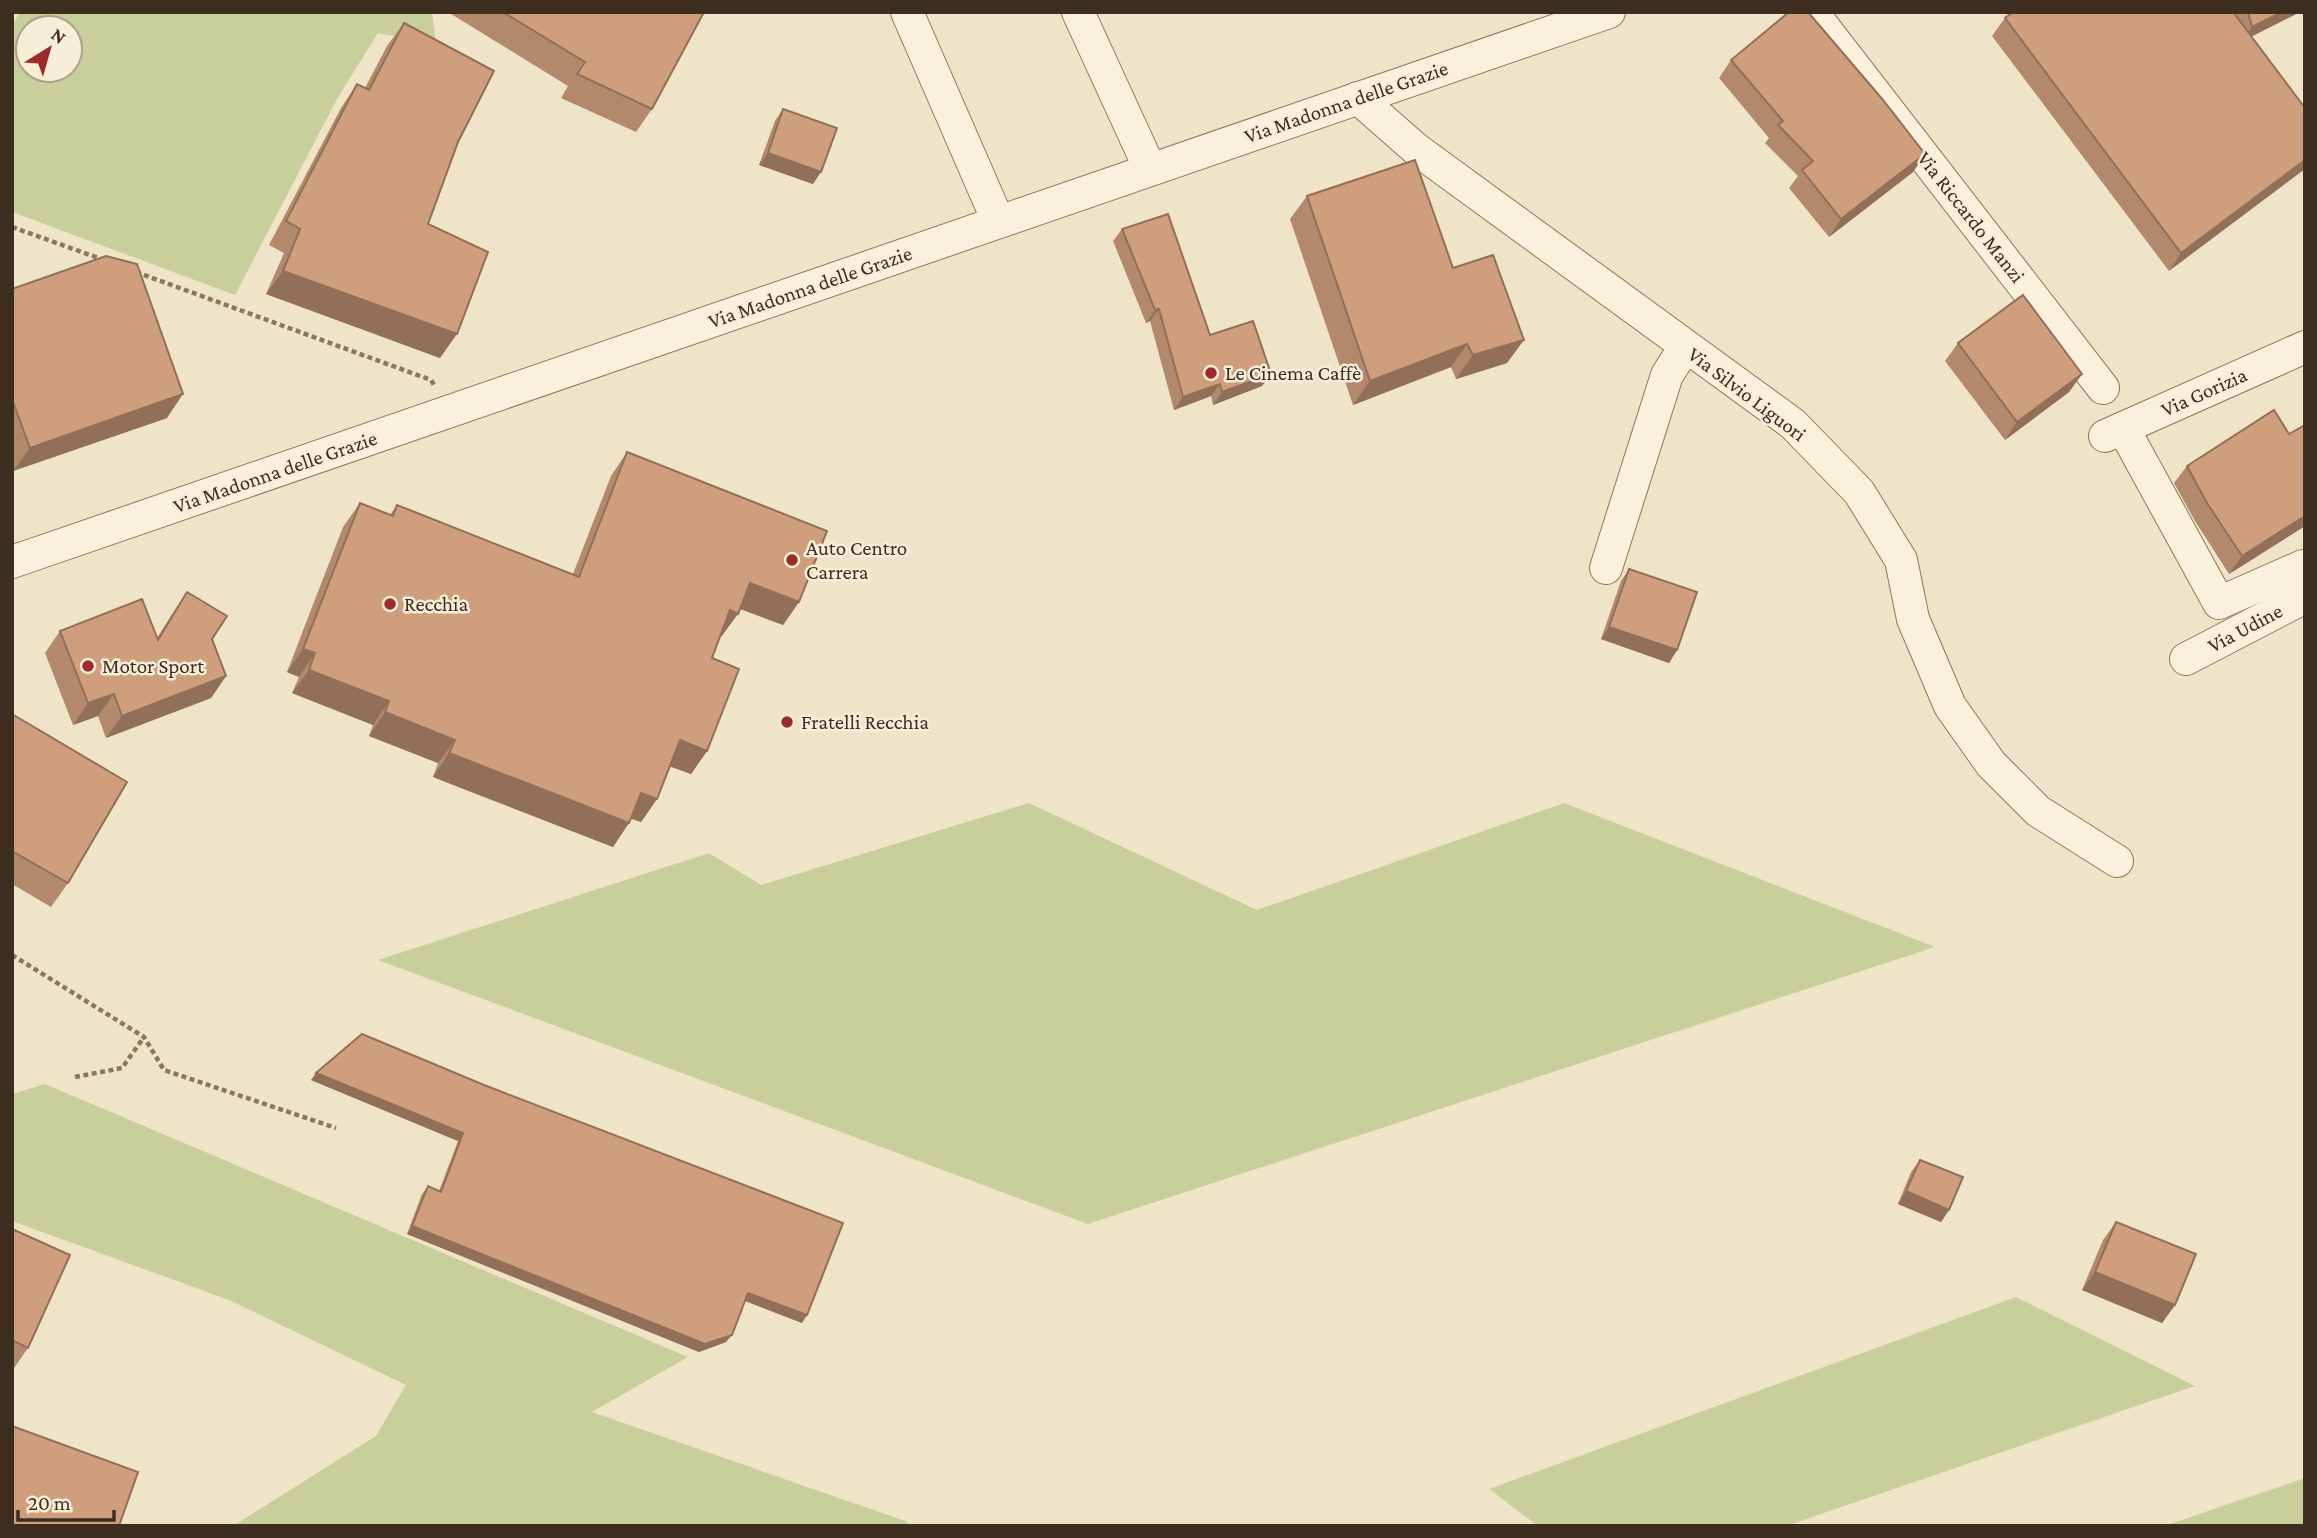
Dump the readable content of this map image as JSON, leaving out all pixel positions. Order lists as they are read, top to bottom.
{
  "streets": {
    "street": [
      "Via Madonna delle Grazie",
      "Via Riccardo Manzi",
      "Via Gorizia",
      "Via Silvio Liguori",
      "Via Udine"
    ]
  },
  "crossings": [
    ["Via Madonna delle Grazie", "Via Silvio Liguori"],
    ["Via Gorizia", "Via Udine"]
  ],
  "places": [
    "Le Cinema Caffè",
    "Auto Centro Carrera",
    "Recchia",
    "Motor Sport",
    "Fratelli Recchia"
  ],
  "scale_bar": "20 m",
  "north": "top right"
}
